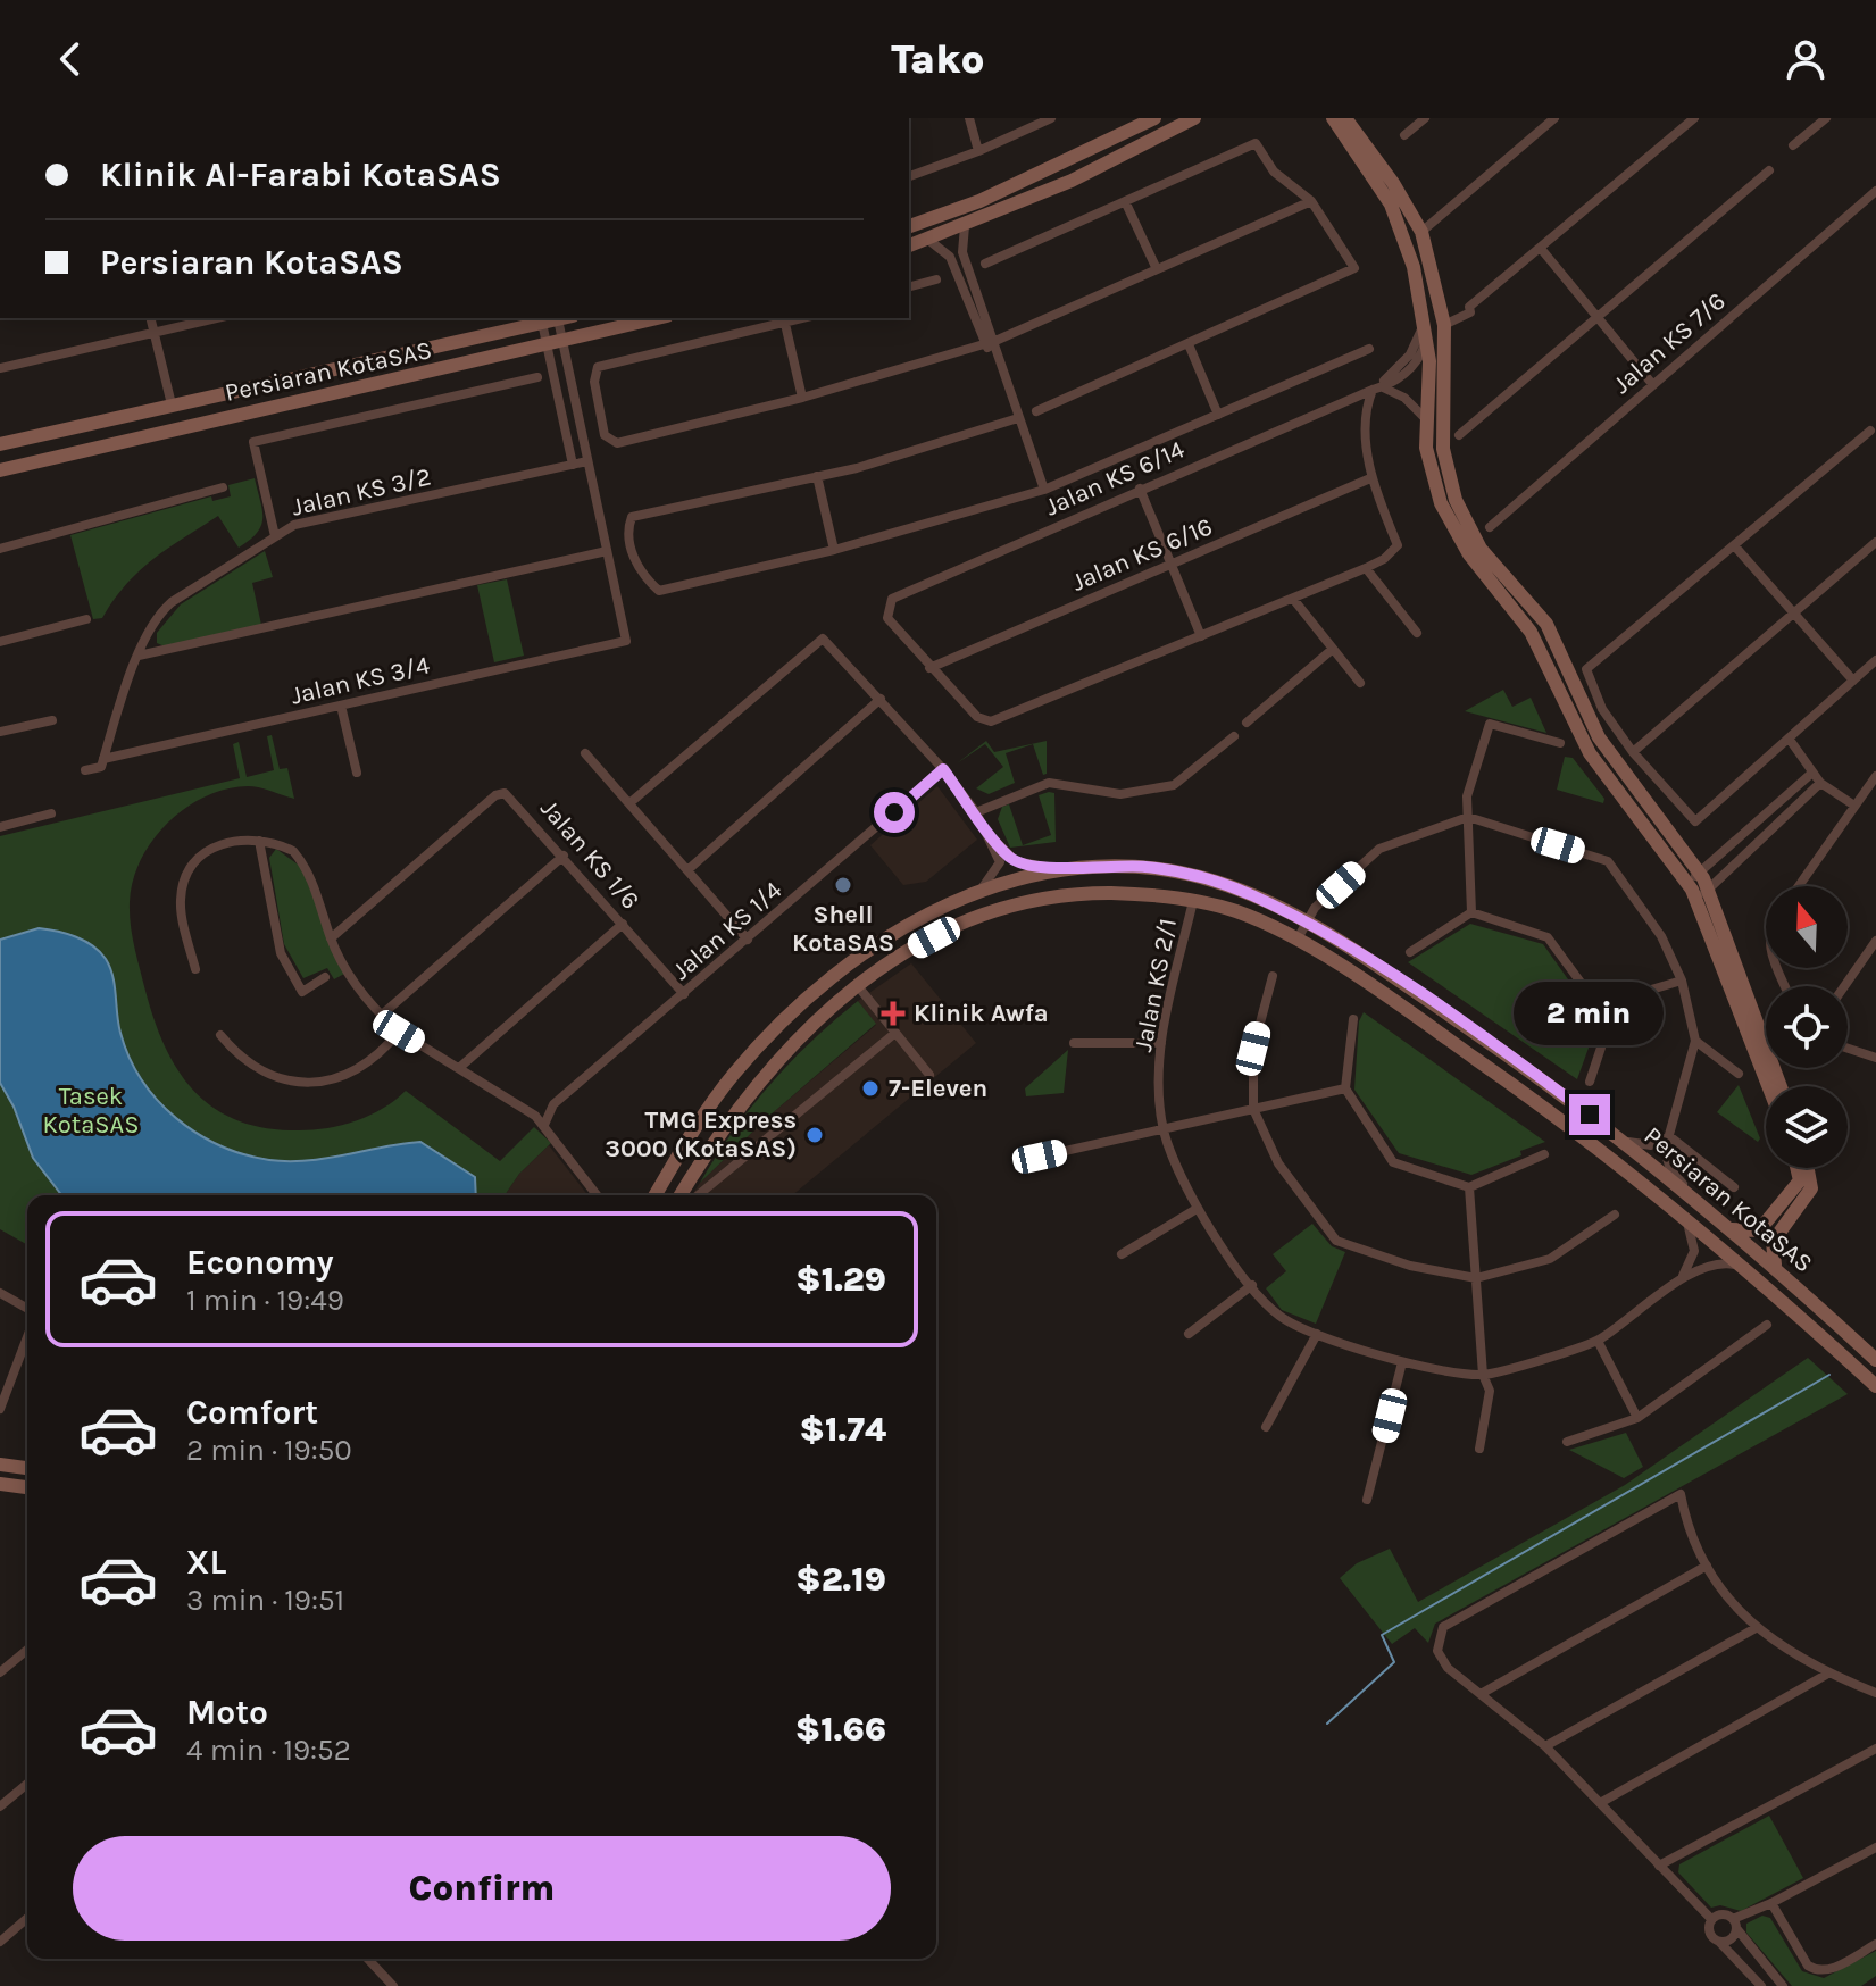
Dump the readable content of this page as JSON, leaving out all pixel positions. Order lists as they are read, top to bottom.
{
  "streets": {
    "street": [
      "Jalan KS 7/6",
      "Persiaran KotaSAS",
      "Jalan KS 6/14",
      "Jalan KS 3/2",
      "Jalan KS 6/16",
      "Jalan KS 3/4",
      "Jalan KS 1/6",
      "Jalan KS 1/4",
      "Jalan KS 2/1"
    ]
  },
  "crossings": [
    ["Persiaran KotaSAS", "Jalan KS 2/1"],
    ["Jalan KS 6/14", "Jalan KS 6/16"],
    ["Jalan KS 3/2", "Jalan KS 3/4"],
    ["Jalan KS 1/6", "Jalan KS 1/4"]
  ],
  "parks": ["Tasek KotaSAS"],
  "places": {
    "other": ["Shell KotaSAS", "7-Eleven", "TMG Express 3000 (KotaSAS)"],
    "health": ["Klinik Awfa"]
  },
  "north": "top",
  "page": {
    "header": "Tako",
    "banner": ["Klinik Al-Farabi KotaSAS", "Persiaran KotaSAS"],
    "bubble": "2 min",
    "list": [
      {
        "name": "Economy",
        "note": "1 min · 19:49",
        "value": "$1.29"
      },
      {
        "name": "Comfort",
        "note": "2 min · 19:50",
        "value": "$1.74"
      },
      {
        "name": "XL",
        "note": "3 min · 19:51",
        "value": "$2.19"
      },
      {
        "name": "Moto",
        "note": "4 min · 19:52",
        "value": "$1.66"
      }
    ],
    "buttons": "Confirm"
  }
}
